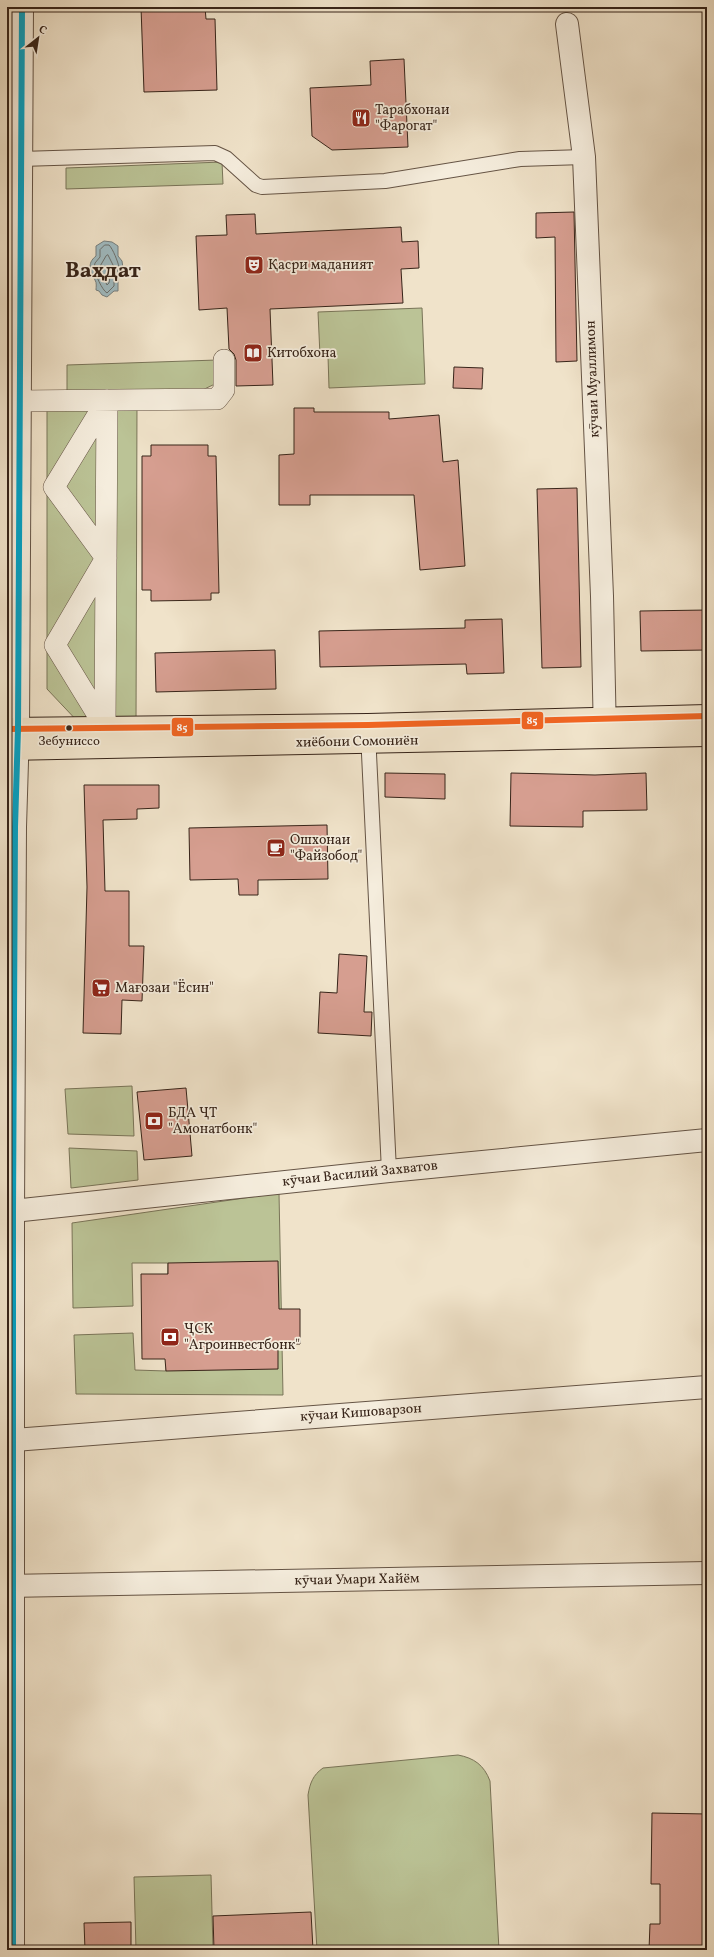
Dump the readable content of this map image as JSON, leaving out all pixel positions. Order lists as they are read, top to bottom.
{
  "streets": {
    "highway": ["хиёбони Сомониён"],
    "street": [
      "кӯчаи Муаллимон",
      "кӯчаи Василий Захватов",
      "кӯчаи Кишоварзон",
      "кӯчаи Умари Хайём"
    ]
  },
  "crossings": [
    ["кӯчаи Муаллимон", "хиёбони Сомониён"]
  ],
  "districts": ["Ваҳдат"],
  "places": {
    "restaurant": ["Тарабхонаи \"Фарогат\""],
    "theatre": ["Қасри маданият"],
    "library": ["Китобхона"],
    "other": ["Зебуниссо"],
    "cafe": ["Ошхонаи \"Файзобод\""],
    "supermarket": ["Мағозаи \"Ёсин\""],
    "bank": ["БДА ҶТ \"Амонатбонк\"", "ҶСК \"Агроинвестбонк\""]
  },
  "lines": ["transit line 85"],
  "north": "top right"
}
